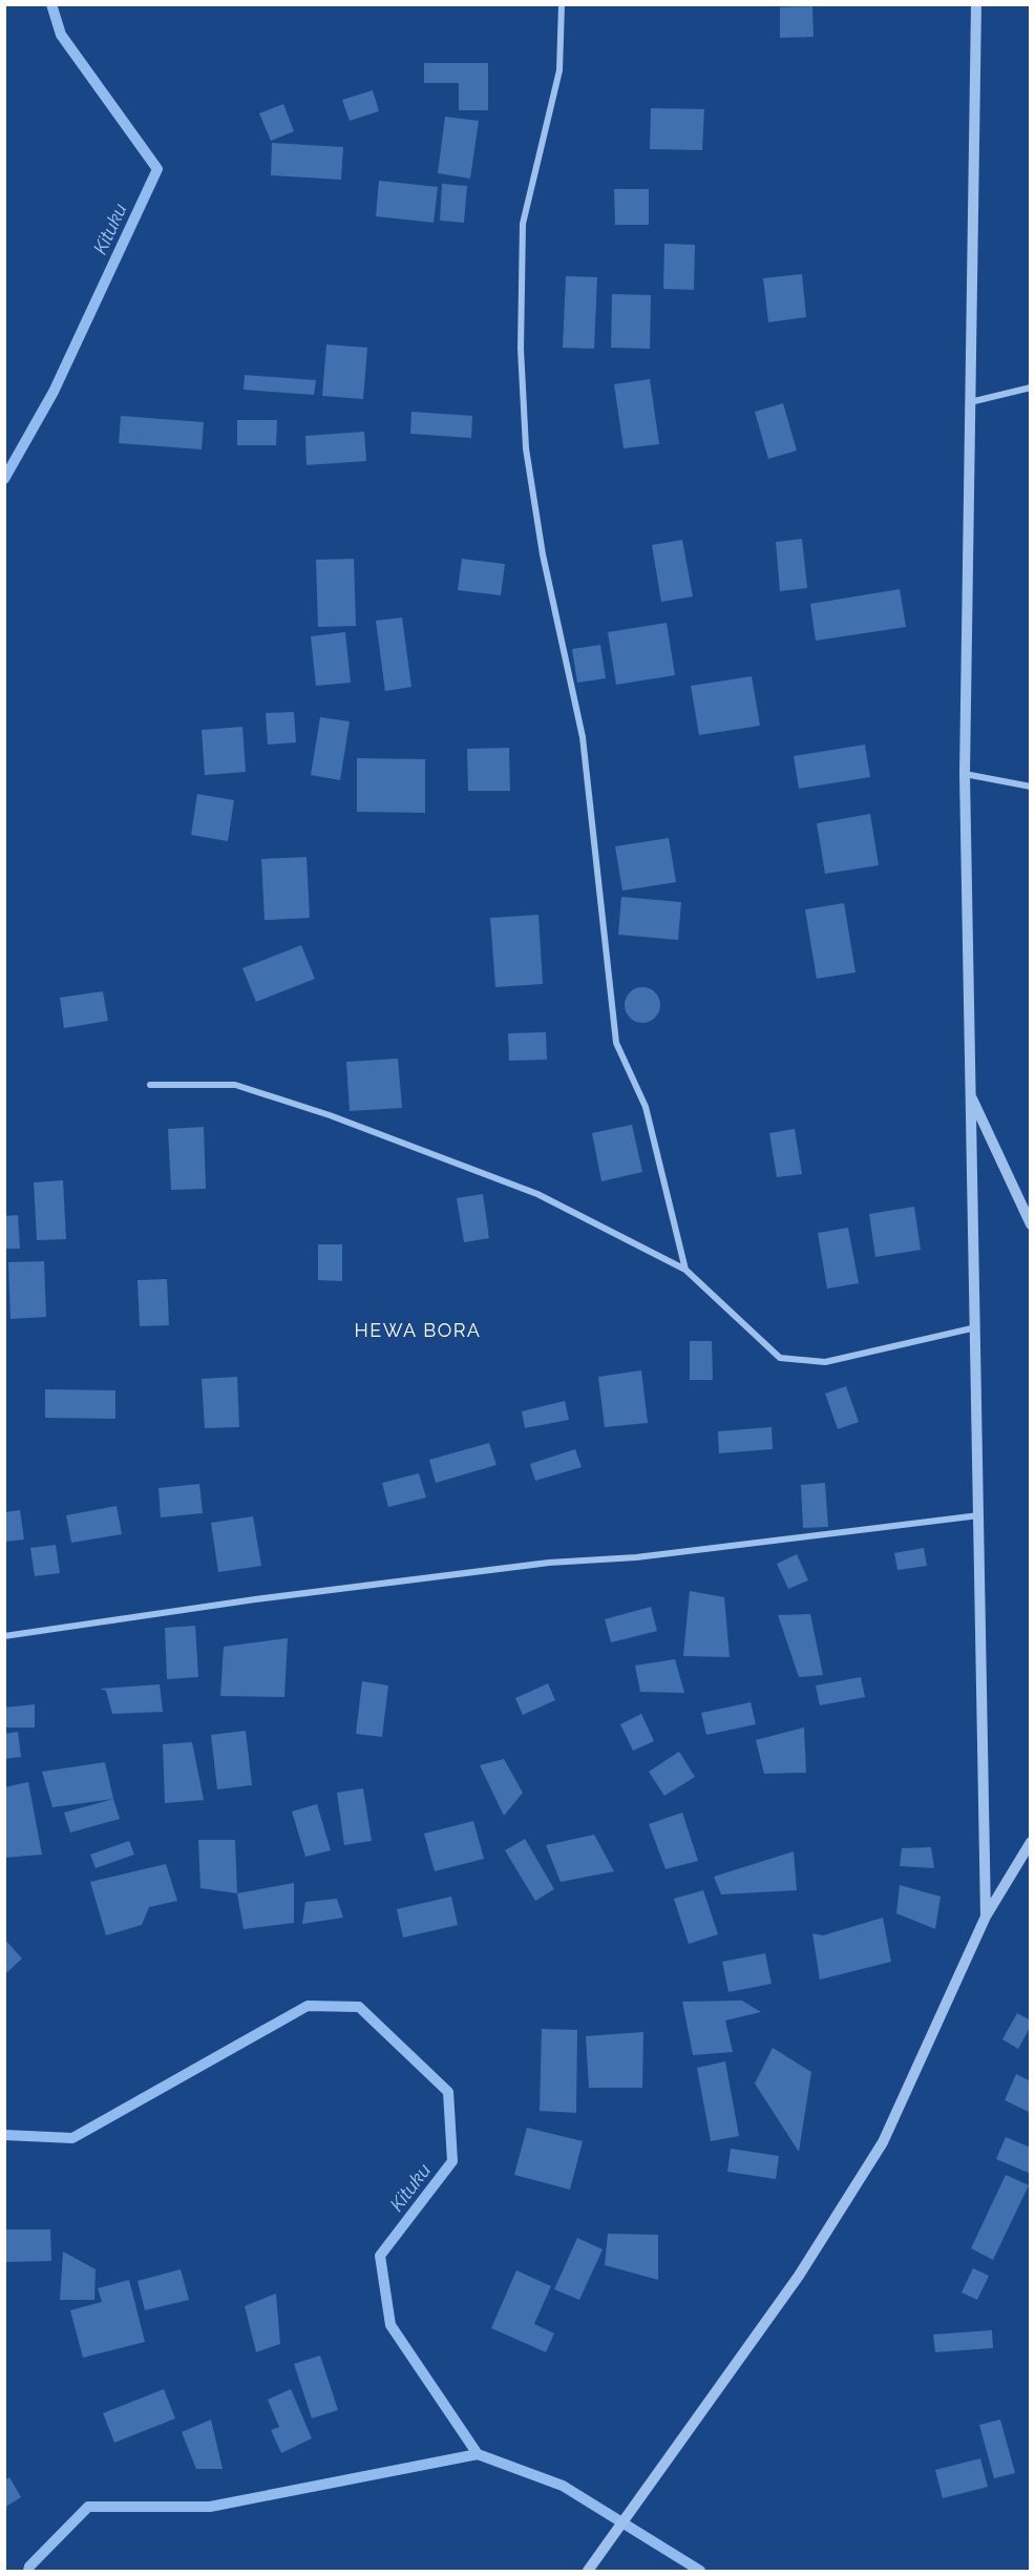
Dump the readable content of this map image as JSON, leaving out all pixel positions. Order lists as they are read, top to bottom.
{
  "districts": ["HEWA BORA"],
  "water": ["Kituku"]
}
